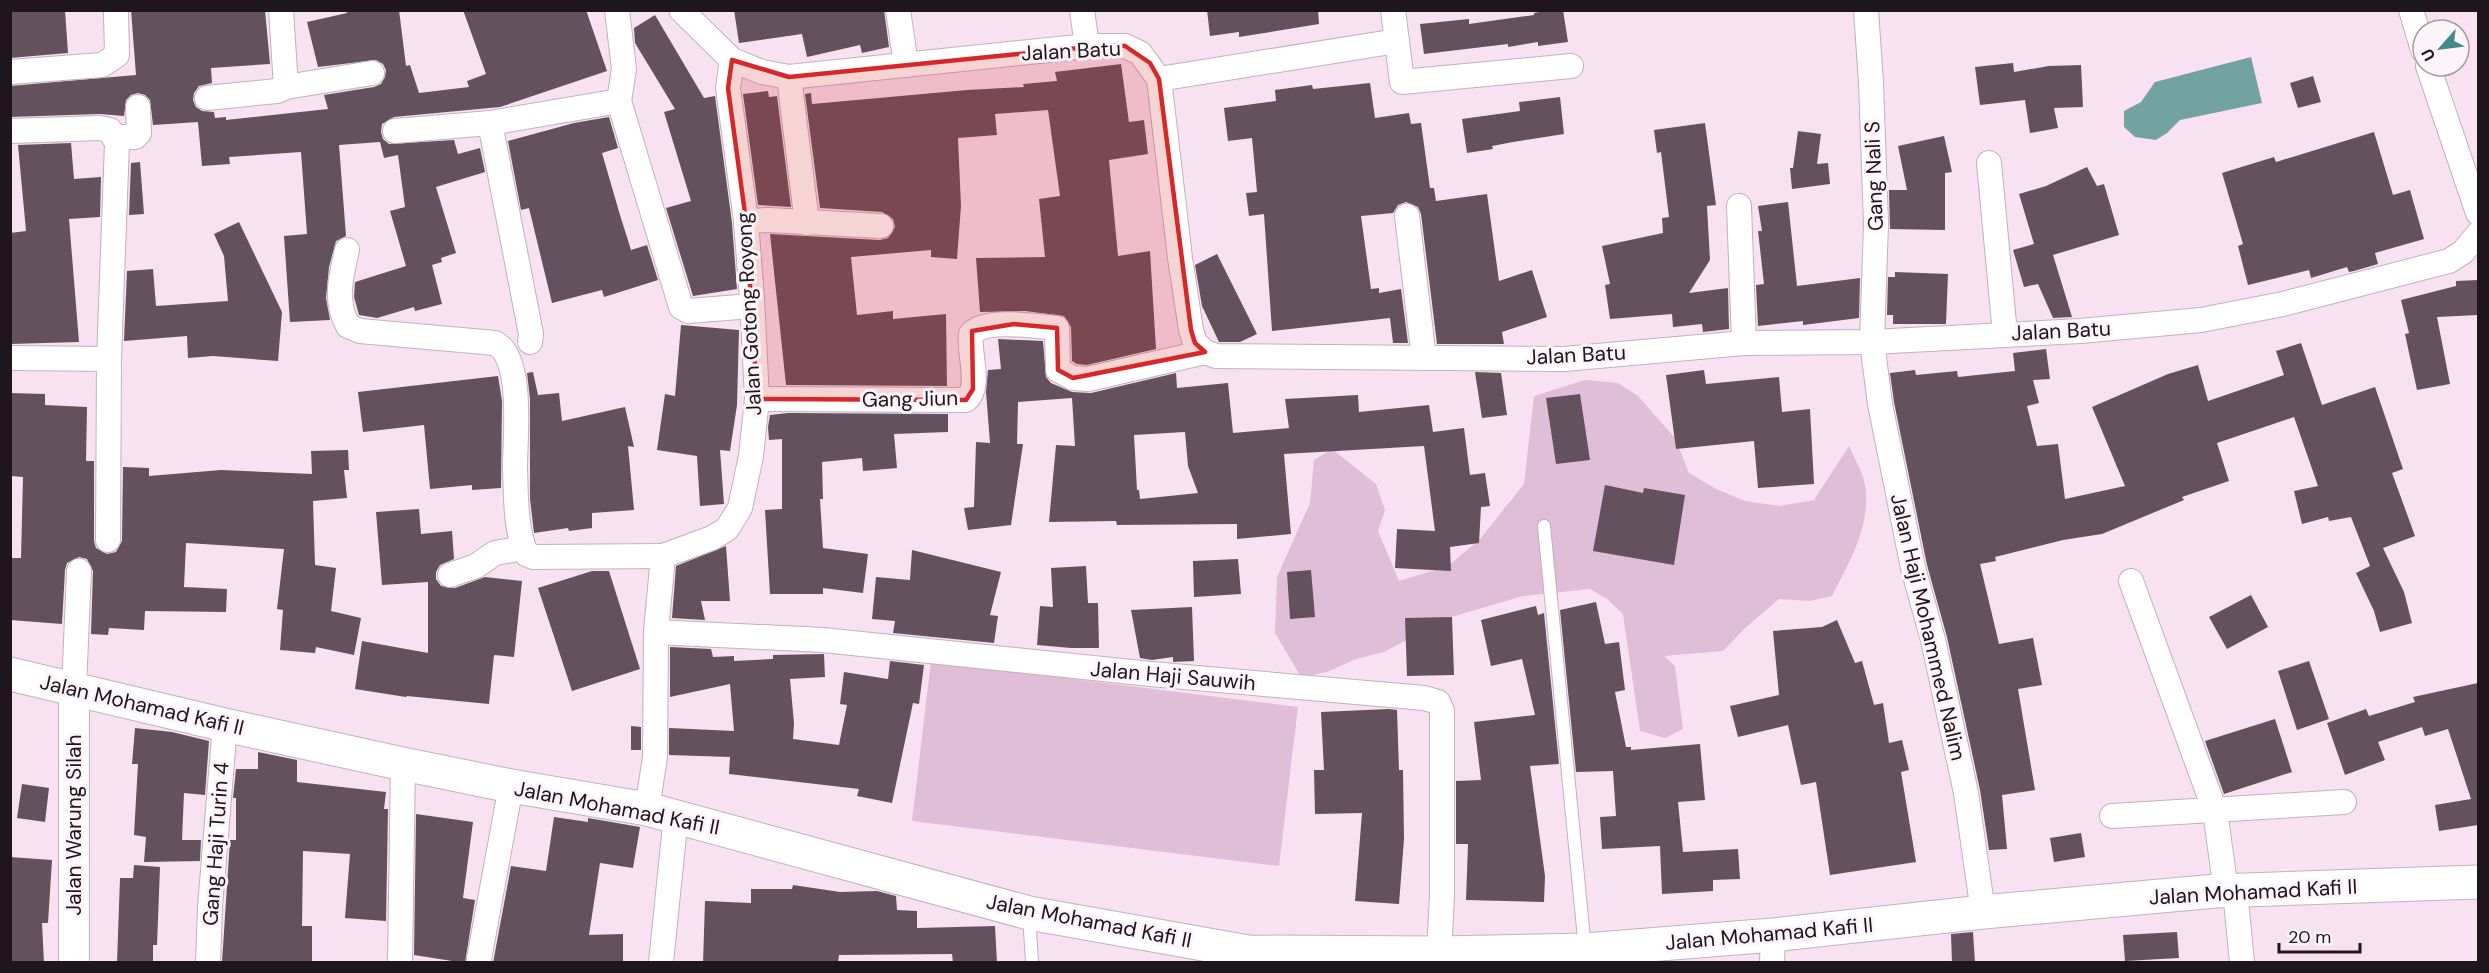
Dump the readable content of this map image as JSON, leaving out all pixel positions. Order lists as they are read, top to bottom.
{
  "streets": {
    "main road": ["Jalan Mohamad Kafi II"],
    "street": [
      "Jalan Batu",
      "Gang Nali S",
      "Jalan Gotong Royong",
      "Gang Jiun",
      "Jalan Haji Mohammed Nalim",
      "Jalan Haji Sauwih",
      "Jalan Warung Silah",
      "Gang Haji Turin 4"
    ]
  },
  "crossings": [
    ["Jalan Batu", "Gang Nali S"],
    ["Jalan Batu", "Jalan Gotong Royong"],
    ["Jalan Batu", "Gang Jiun"],
    ["Jalan Batu", "Jalan Haji Mohammed Nalim"],
    ["Gang Nali S", "Jalan Haji Mohammed Nalim"],
    ["Jalan Gotong Royong", "Gang Jiun"],
    ["Jalan Haji Mohammed Nalim", "Jalan Mohamad Kafi II"],
    ["Jalan Haji Sauwih", "Jalan Mohamad Kafi II"],
    ["Jalan Mohamad Kafi II", "Jalan Warung Silah"],
    ["Jalan Mohamad Kafi II", "Gang Haji Turin 4"]
  ],
  "scale_bar": "20 m",
  "north": "bottom left"
}
